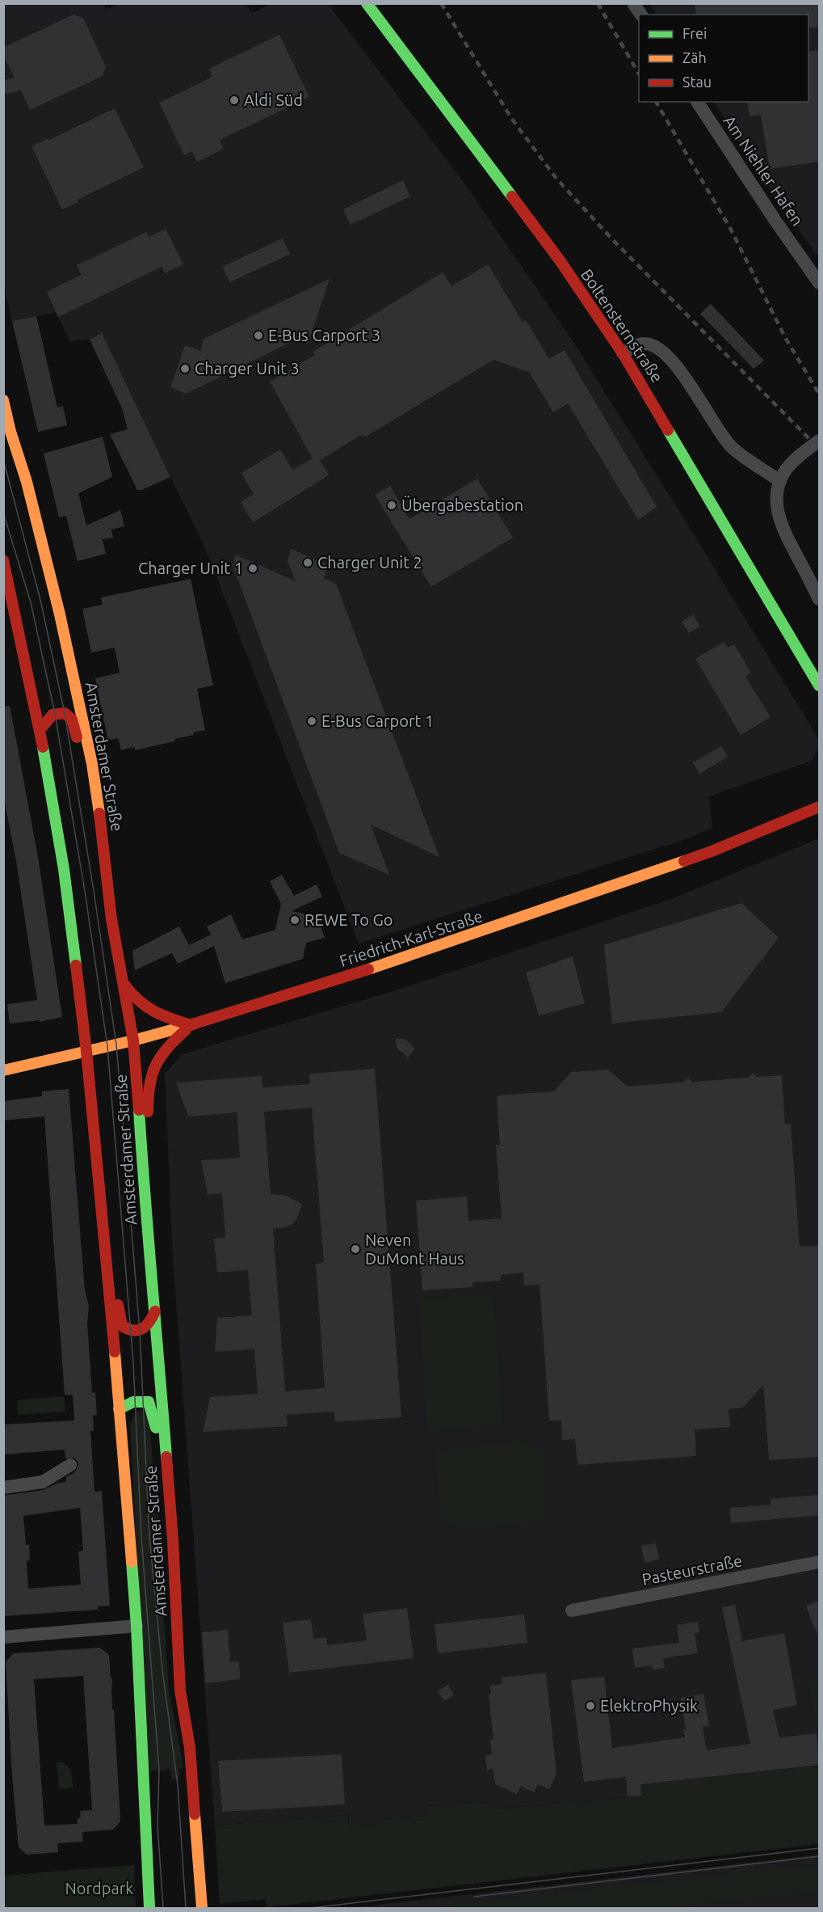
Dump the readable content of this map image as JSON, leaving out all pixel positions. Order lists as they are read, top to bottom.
{
  "streets": {
    "main road": ["Boltensternstraße", "Amsterdamer Straße", "Friedrich-Karl-Straße"],
    "street": ["Am Niehler Hafen", "Pasteurstraße"]
  },
  "crossings": [
    ["Amsterdamer Straße", "Friedrich-Karl-Straße"]
  ],
  "parks": ["Nordpark"],
  "places": [
    "Aldi Süd",
    "E-Bus Carport 3",
    "Charger Unit 3",
    "Übergabestation",
    "Charger Unit 2",
    "Charger Unit 1",
    "E-Bus Carport 1",
    "REWE To Go",
    "Neven DuMont Haus",
    "ElektroPhysik"
  ],
  "legend": ["Frei", "Zäh", "Stau"]
}
